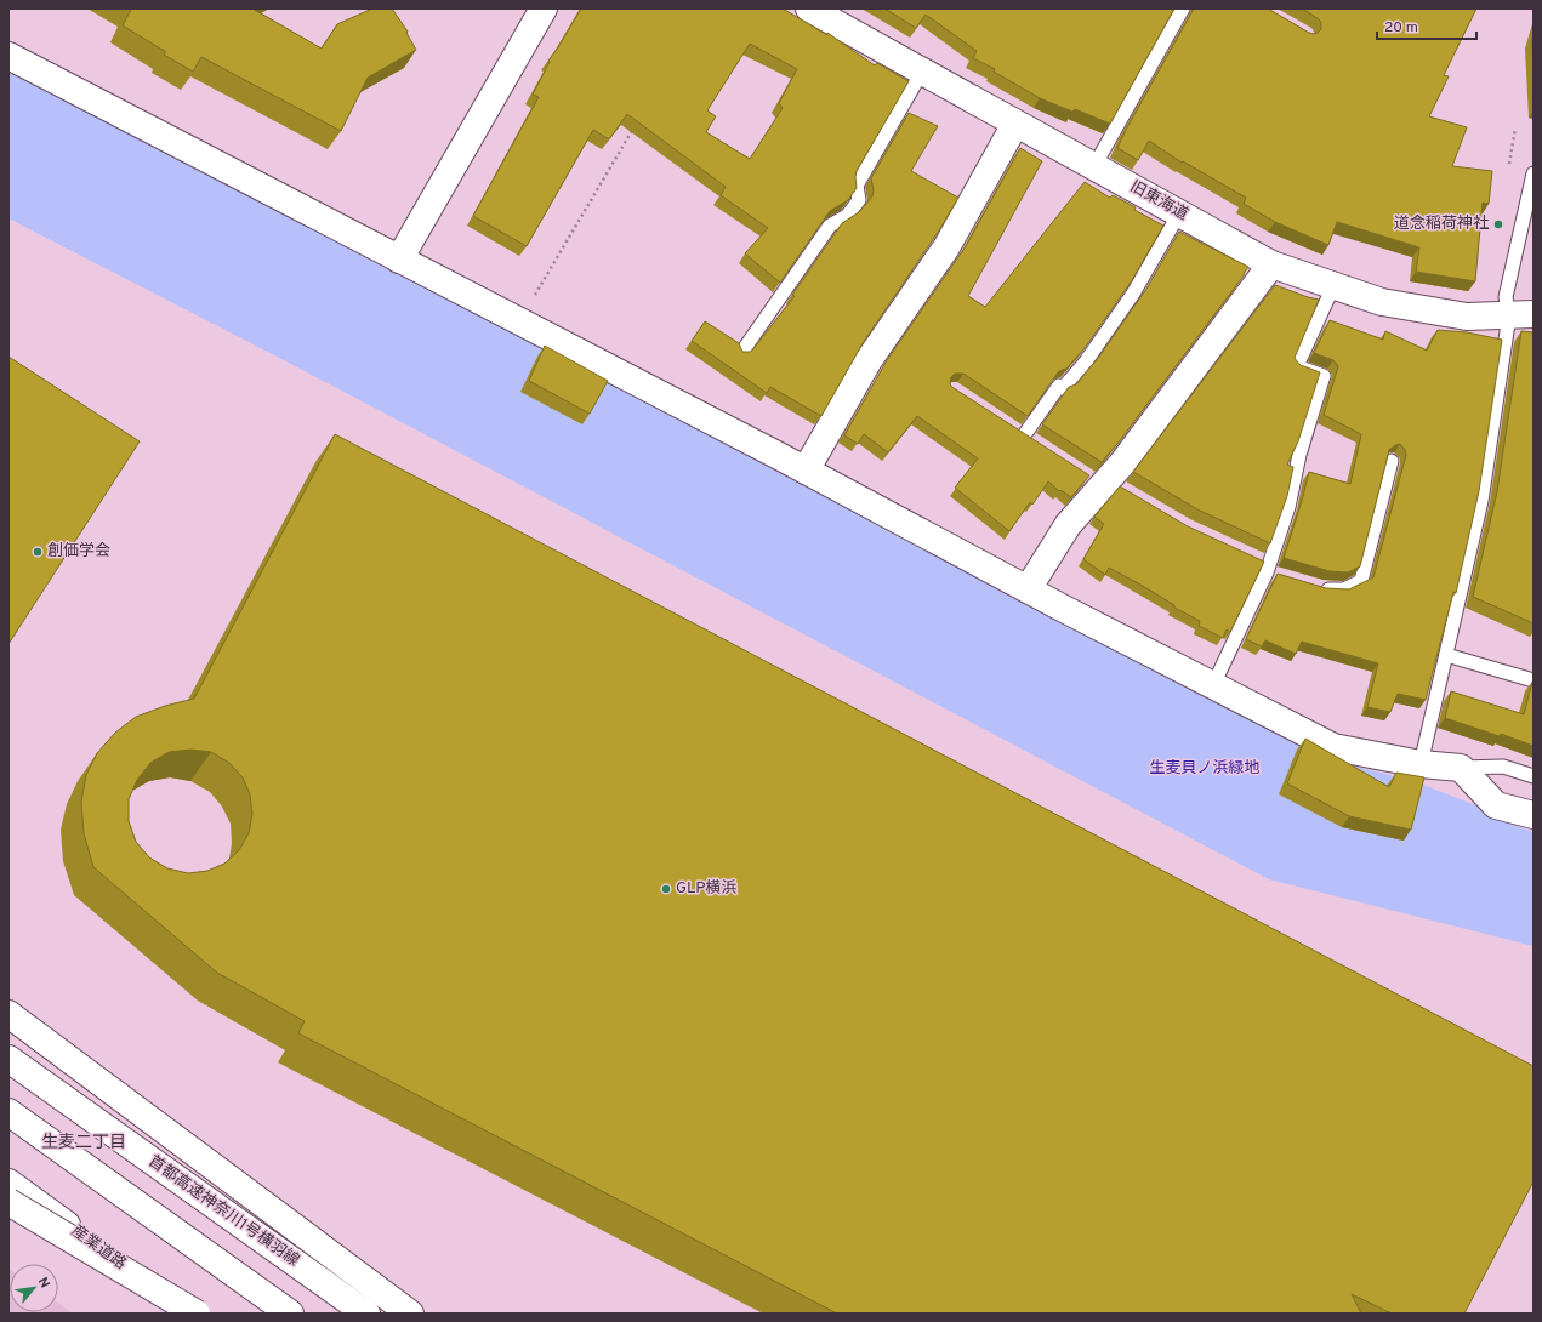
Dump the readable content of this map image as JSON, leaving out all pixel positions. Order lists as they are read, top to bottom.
{
  "streets": {
    "main road": ["旧東海道", "首都高速神奈川1号横羽線", "産業道路"]
  },
  "districts": ["生麦二丁目"],
  "parks": ["生麦貝ノ浜緑地"],
  "places": ["道念稲荷神社", "創価学会", "GLP横浜"],
  "scale_bar": "20 m",
  "north": "top right"
}
